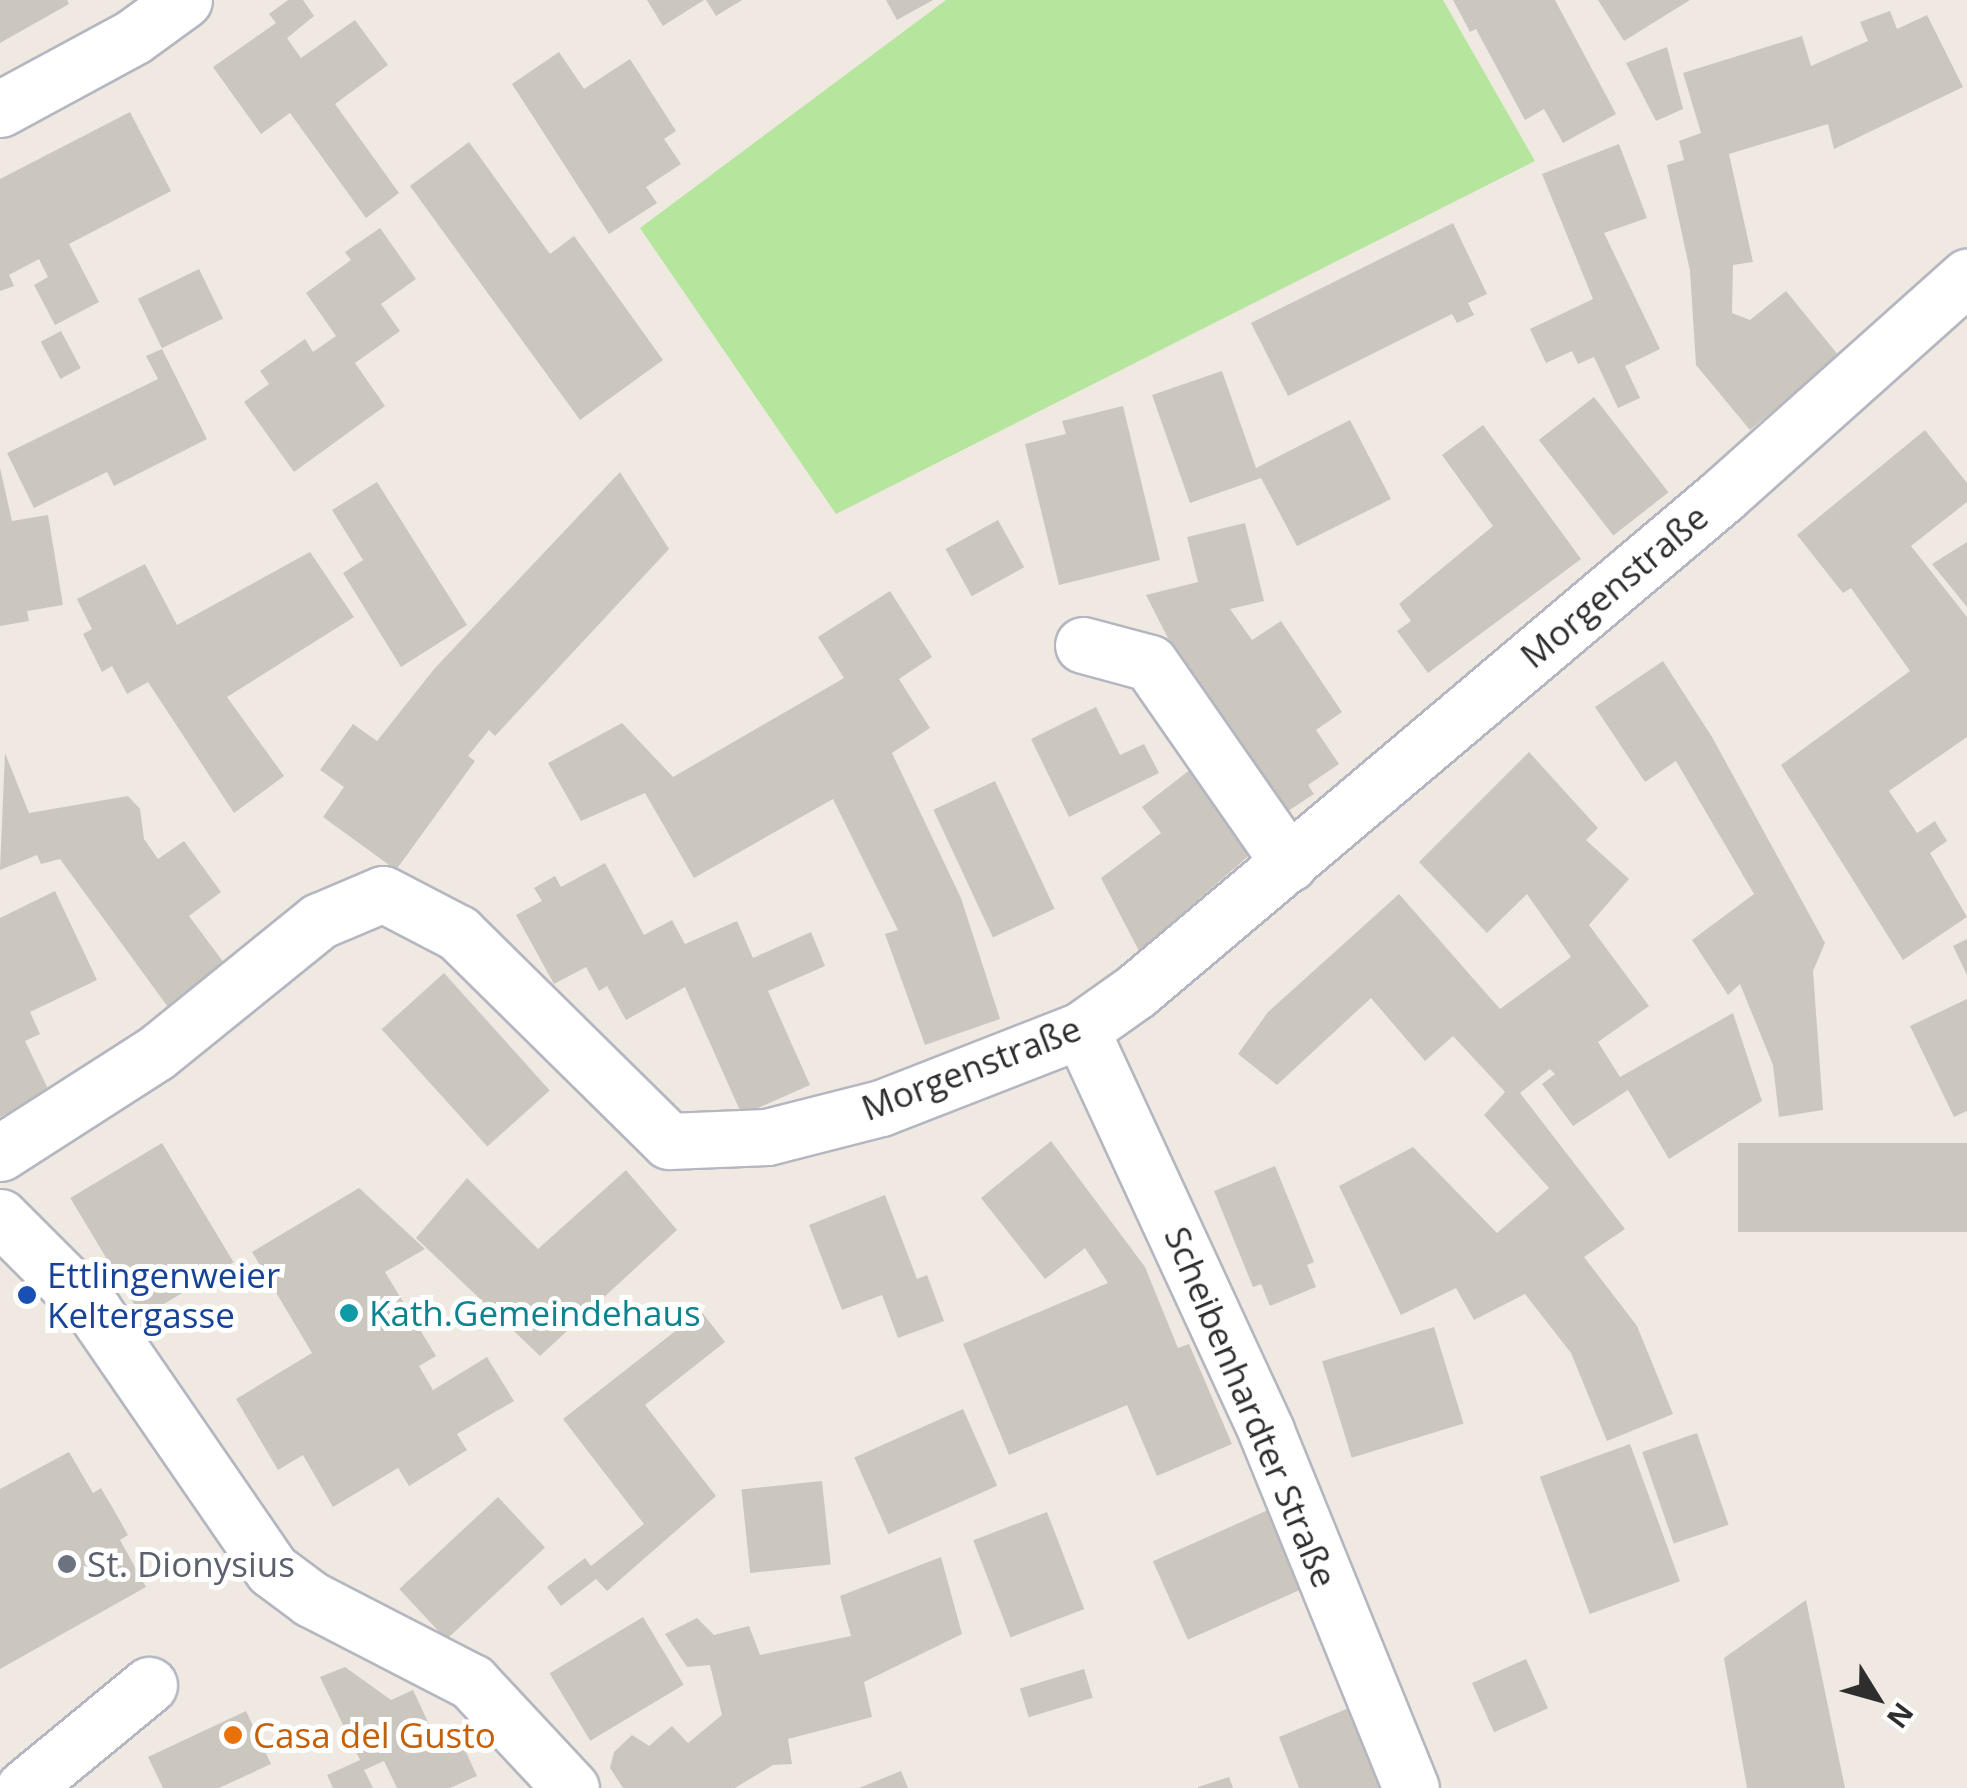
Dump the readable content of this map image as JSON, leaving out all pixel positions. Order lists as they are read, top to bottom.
{
  "streets": {
    "street": ["Morgenstraße", "Scheibenhardter Straße"]
  },
  "crossings": [
    ["Morgenstraße", "Scheibenhardter Straße"]
  ],
  "places": [
    "Ettlingenweier Keltergasse",
    "Kath.Gemeindehaus",
    "St. Dionysius",
    "Casa del Gusto"
  ],
  "north": "bottom right"
}
